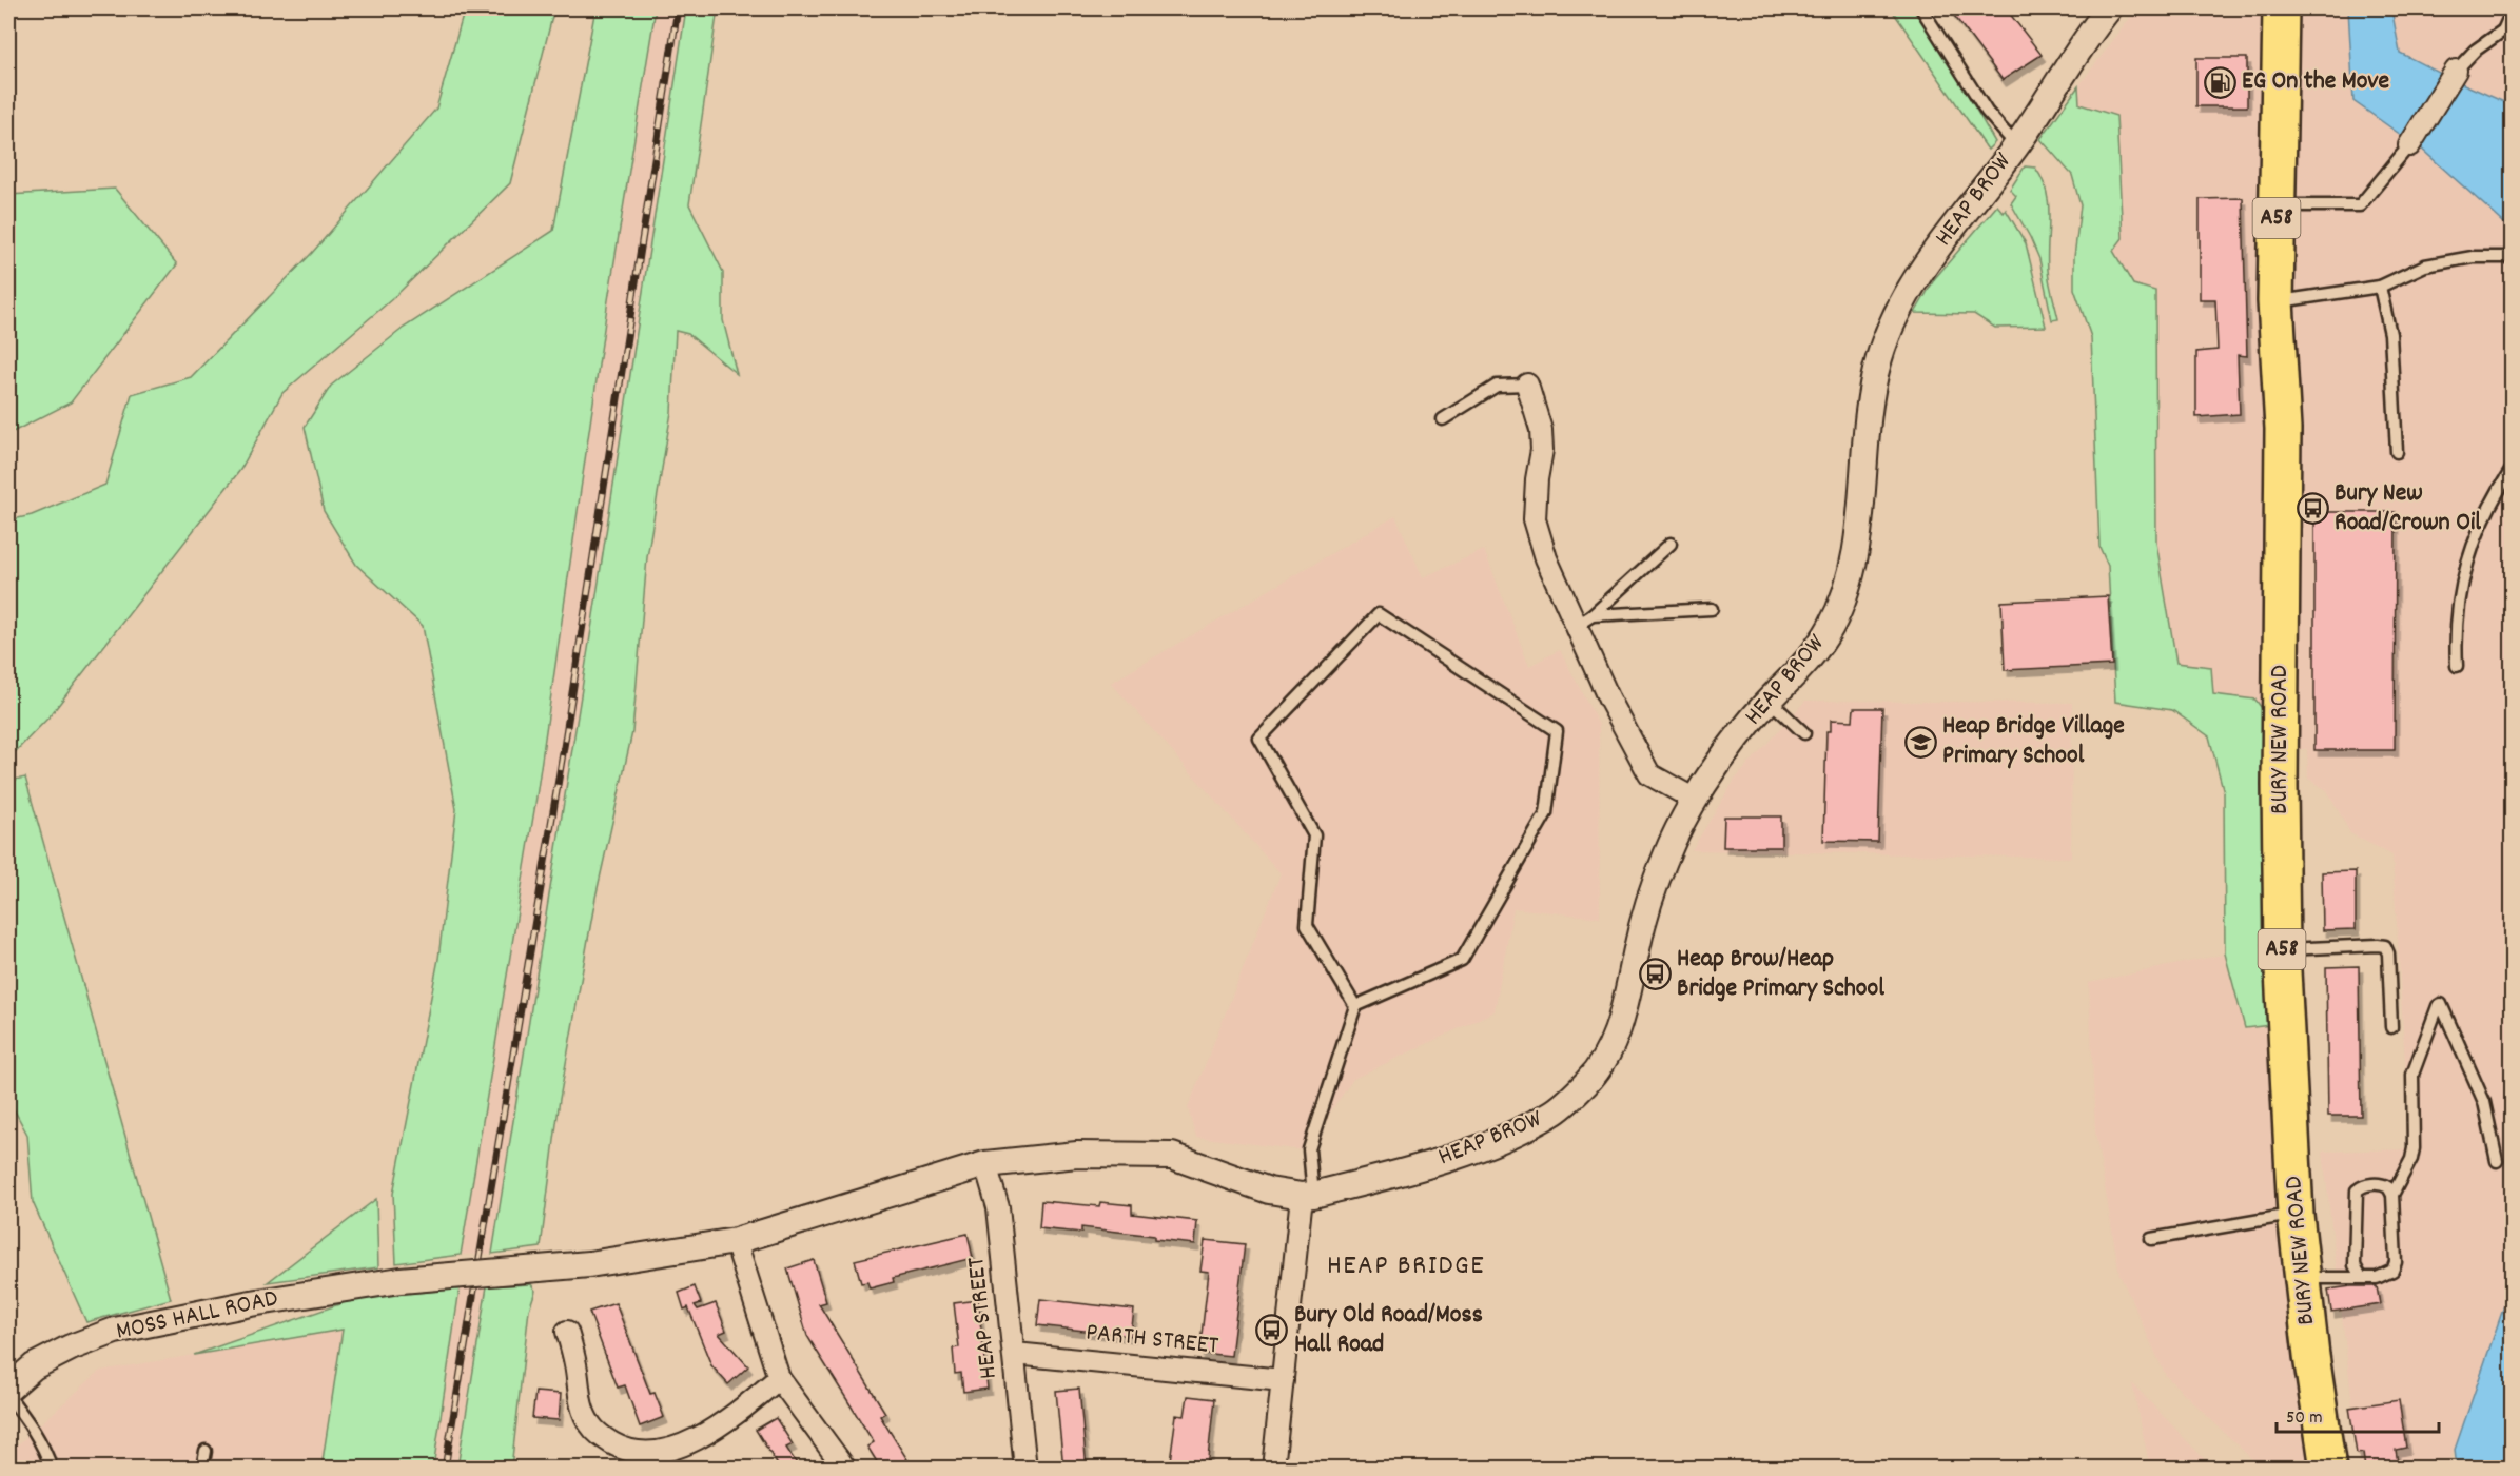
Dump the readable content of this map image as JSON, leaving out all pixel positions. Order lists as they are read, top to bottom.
{
  "streets": {
    "highway": ["A58", "BURY NEW ROAD"],
    "street": [
      "HEAP BROW",
      "MOSS HALL ROAD",
      "HEAP STREET",
      "PARTH STREET"
    ]
  },
  "crossings": [
    ["HEAP BROW", "MOSS HALL ROAD"],
    ["MOSS HALL ROAD", "HEAP STREET"],
    ["HEAP STREET", "PARTH STREET"]
  ],
  "districts": ["HEAP BRIDGE"],
  "places": {
    "fuel station": ["EG On the Move"],
    "bus stop": ["Bury New Road/Crown Oil", "Heap Brow/Heap Bridge Primary School", "Bury Old Road/Moss Hall Road"],
    "school or university": ["Heap Bridge Village Primary School"]
  },
  "scale_bar": "50 m"
}
